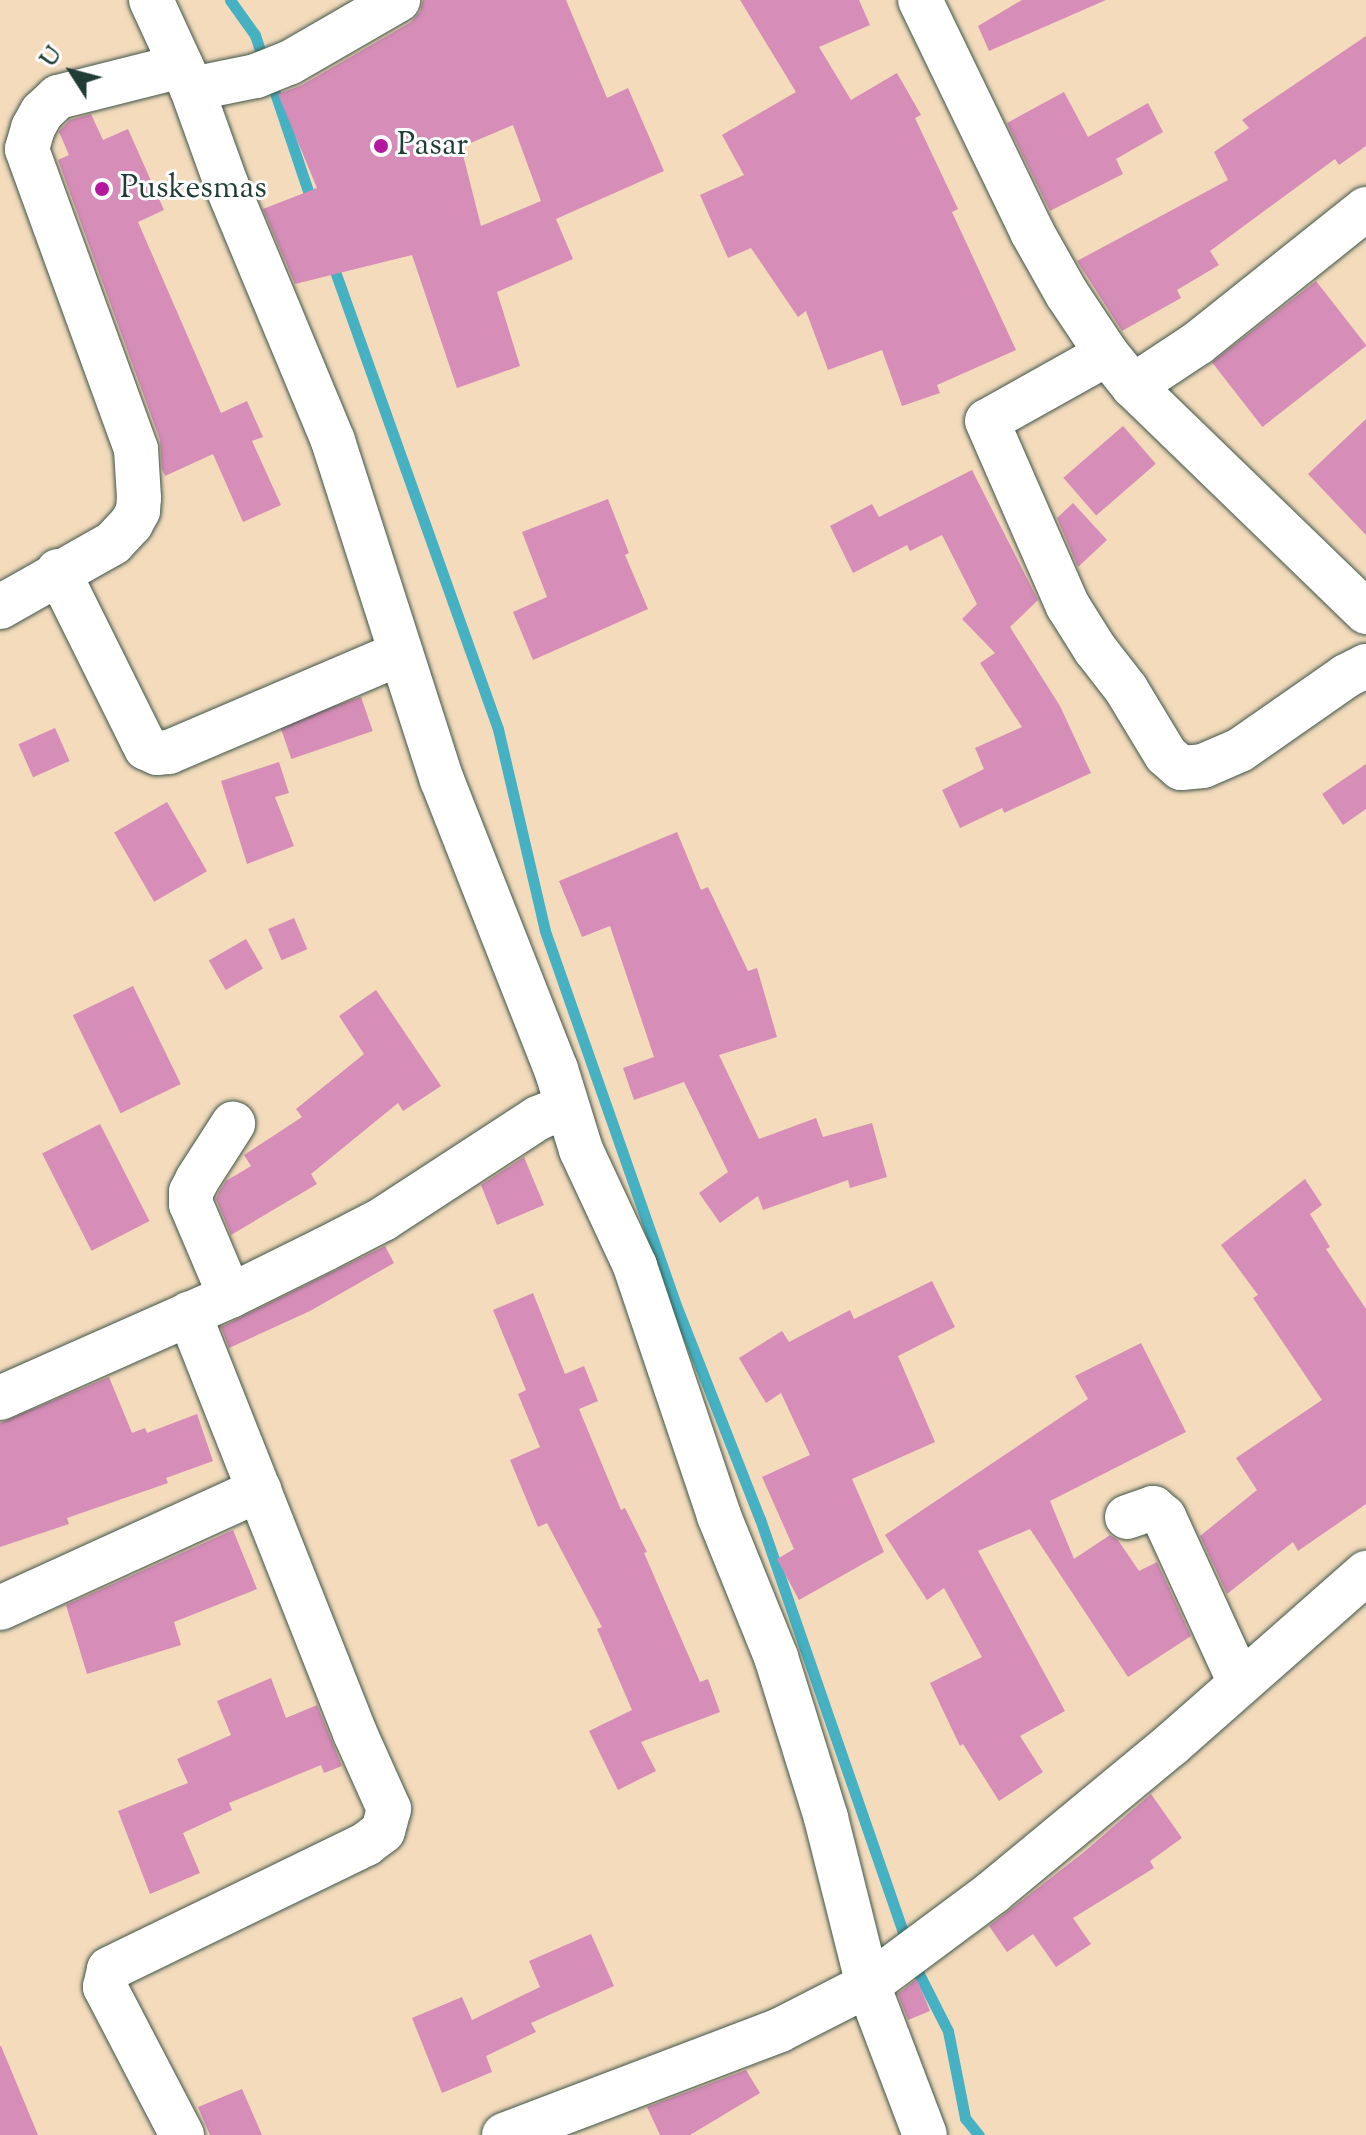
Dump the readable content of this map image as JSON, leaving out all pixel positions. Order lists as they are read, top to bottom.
{
  "places": ["Pasar", "Puskesmas"],
  "north": "top left"
}
